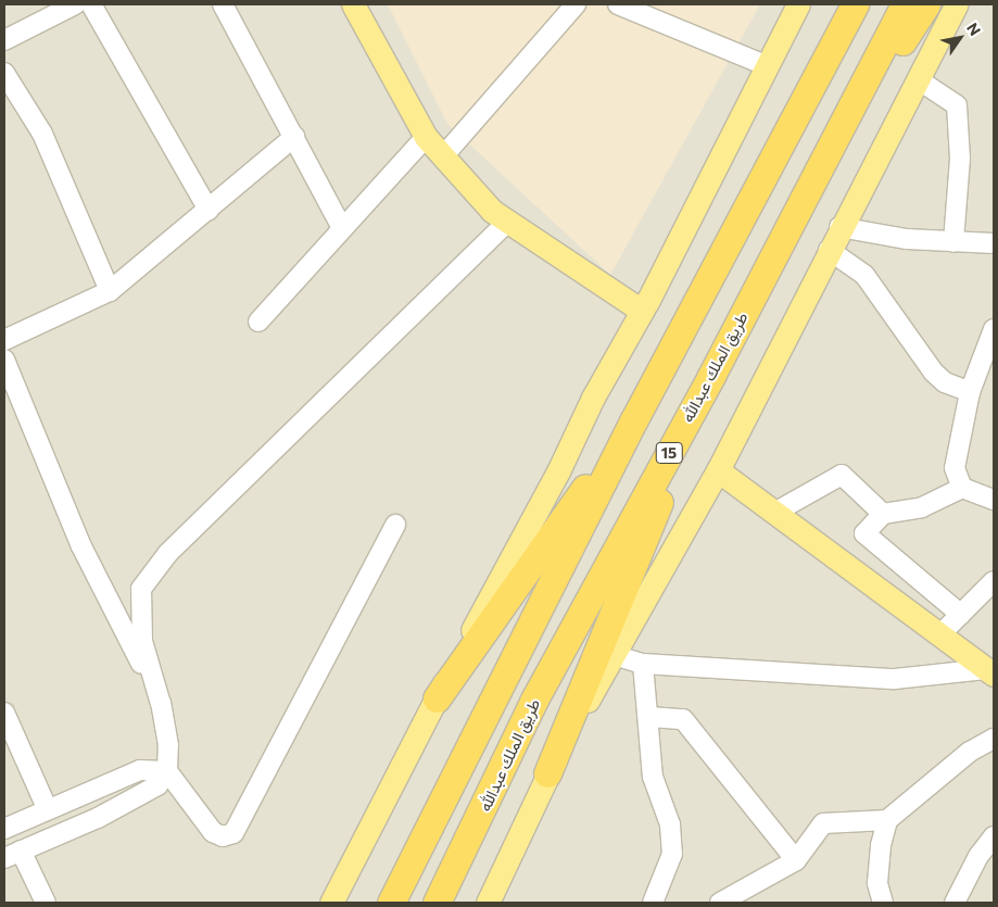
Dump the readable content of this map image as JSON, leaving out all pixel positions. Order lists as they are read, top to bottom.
{
  "streets": {
    "highway": ["طريق الملك عبدالله", "15"]
  },
  "north": "top right"
}
